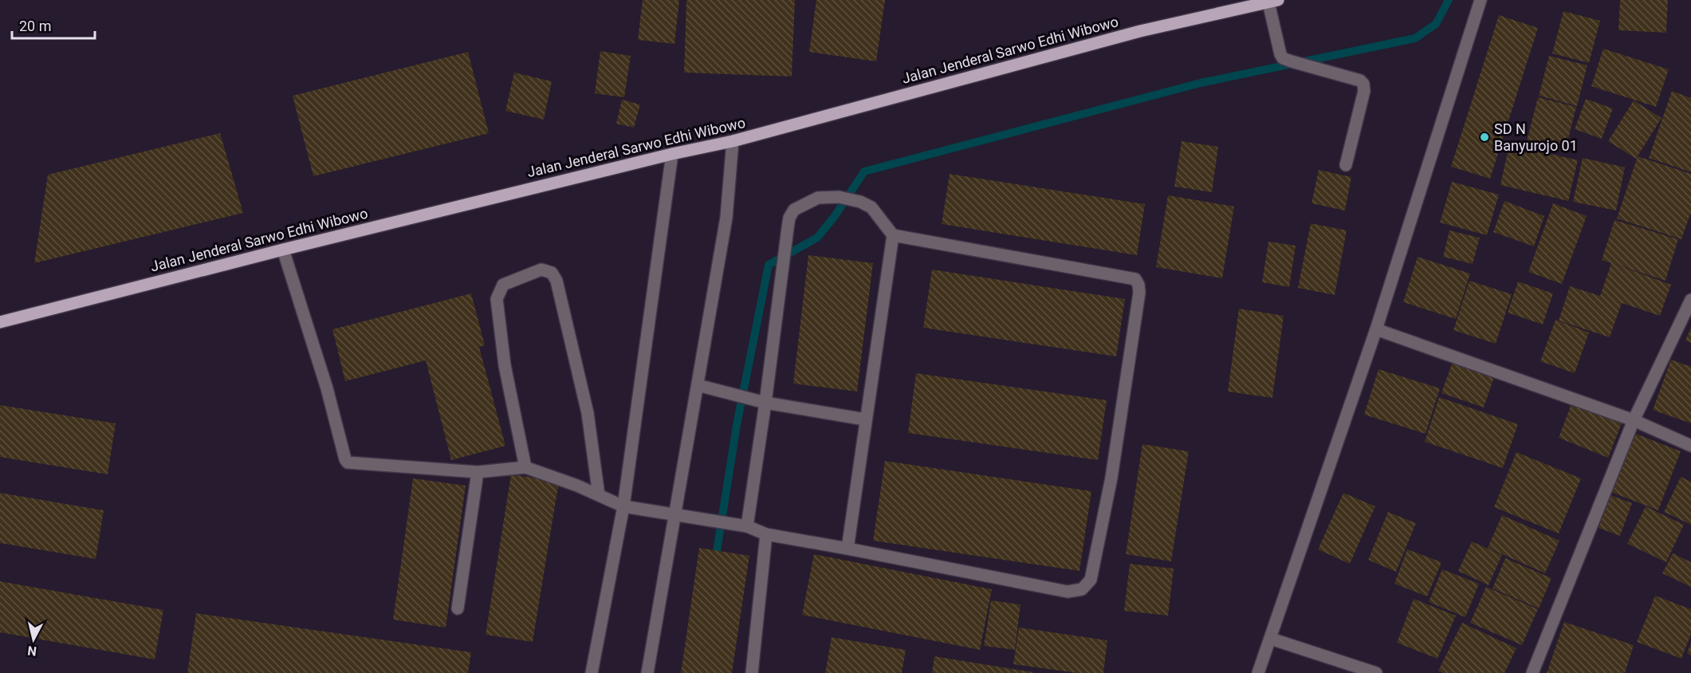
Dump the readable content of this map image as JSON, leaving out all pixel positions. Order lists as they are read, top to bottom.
{
  "streets": {
    "main road": ["Jalan Jenderal Sarwo Edhi Wibowo"]
  },
  "places": ["SD N Banyurojo 01"],
  "scale_bar": "20 m",
  "north": "bottom"
}
